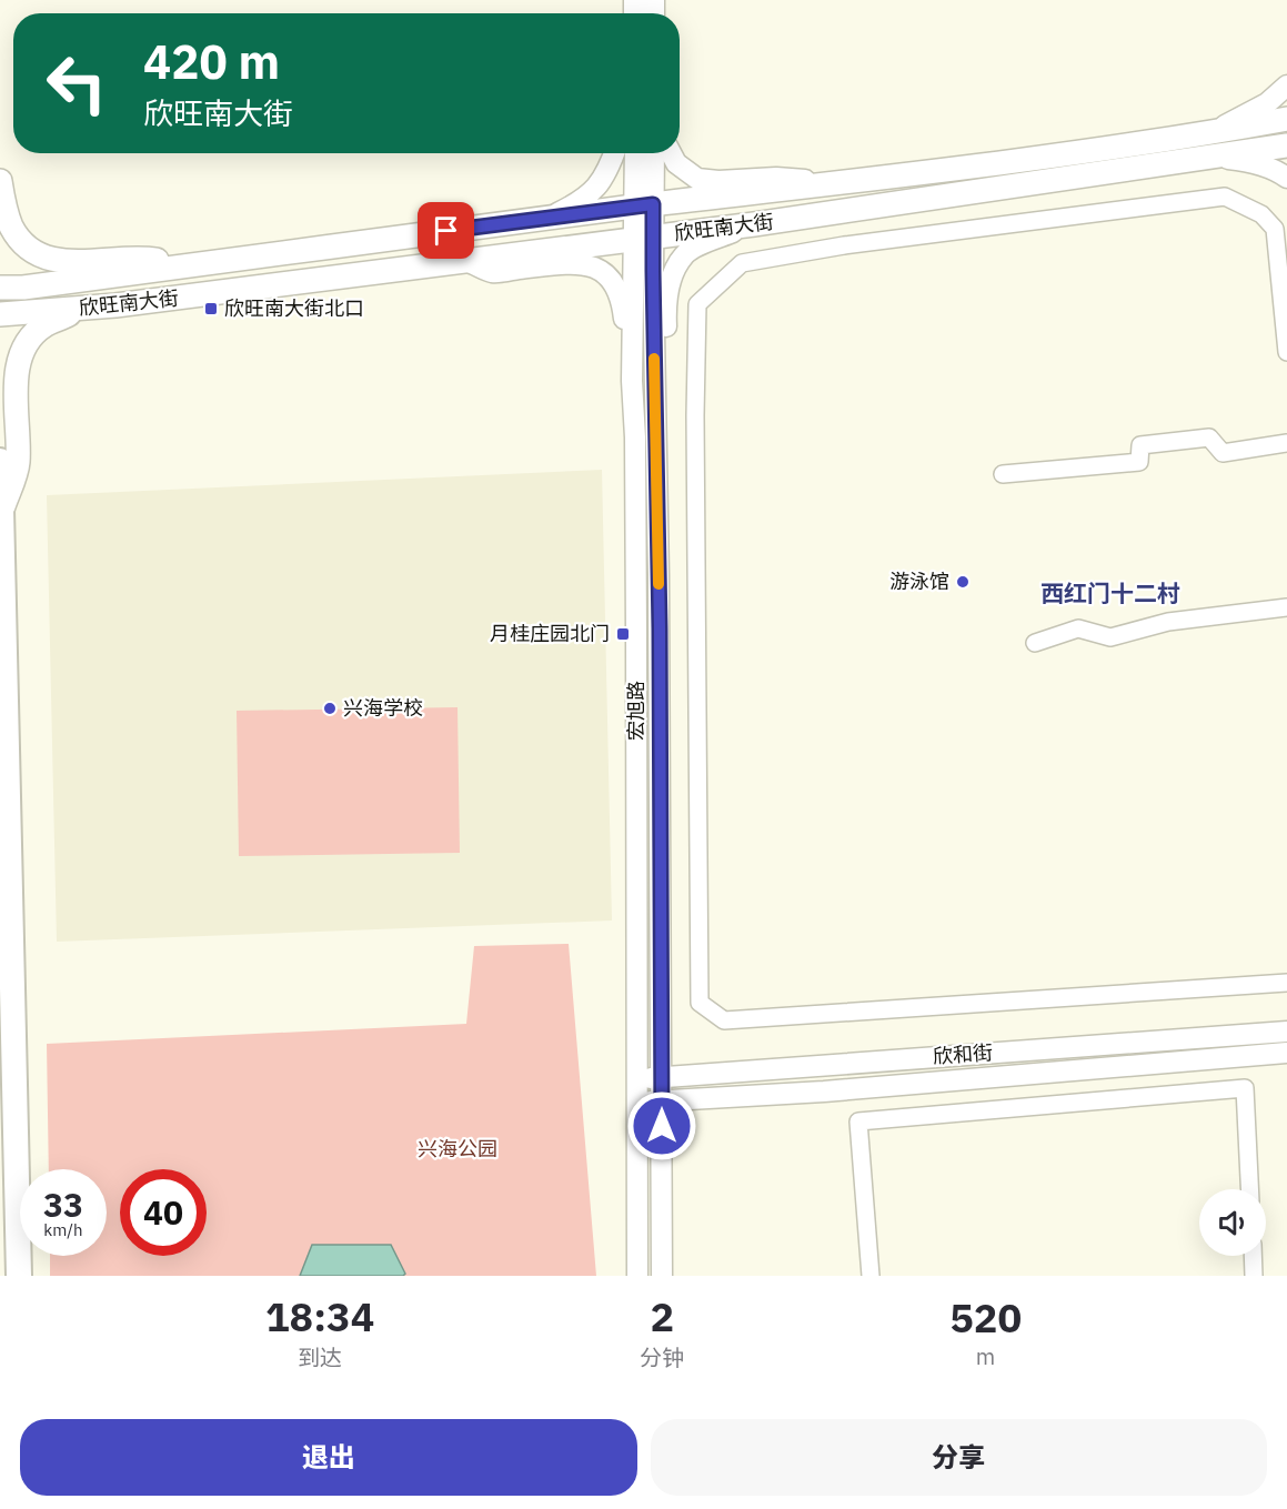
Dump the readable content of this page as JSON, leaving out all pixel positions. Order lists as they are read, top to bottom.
{
  "streets": {
    "main road": ["欣旺南大街"],
    "street": ["宏旭路", "欣和街"]
  },
  "crossings": [
    ["欣旺南大街", "宏旭路"],
    ["宏旭路", "欣和街"]
  ],
  "districts": ["西红门十二村"],
  "parks": ["兴海公园"],
  "places": {
    "transit": ["欣旺南大街北口", "月桂庄园北门"],
    "other": ["游泳馆", "兴海学校"]
  },
  "page": {
    "turn": ["420 m", "欣旺南大街"],
    "speed": "33 km/h",
    "limit": "40",
    "eta": [
      "18:34",
      "到达",
      "2",
      "分钟",
      "520",
      "m"
    ],
    "buttons": ["退出", "分享"]
  }
}
